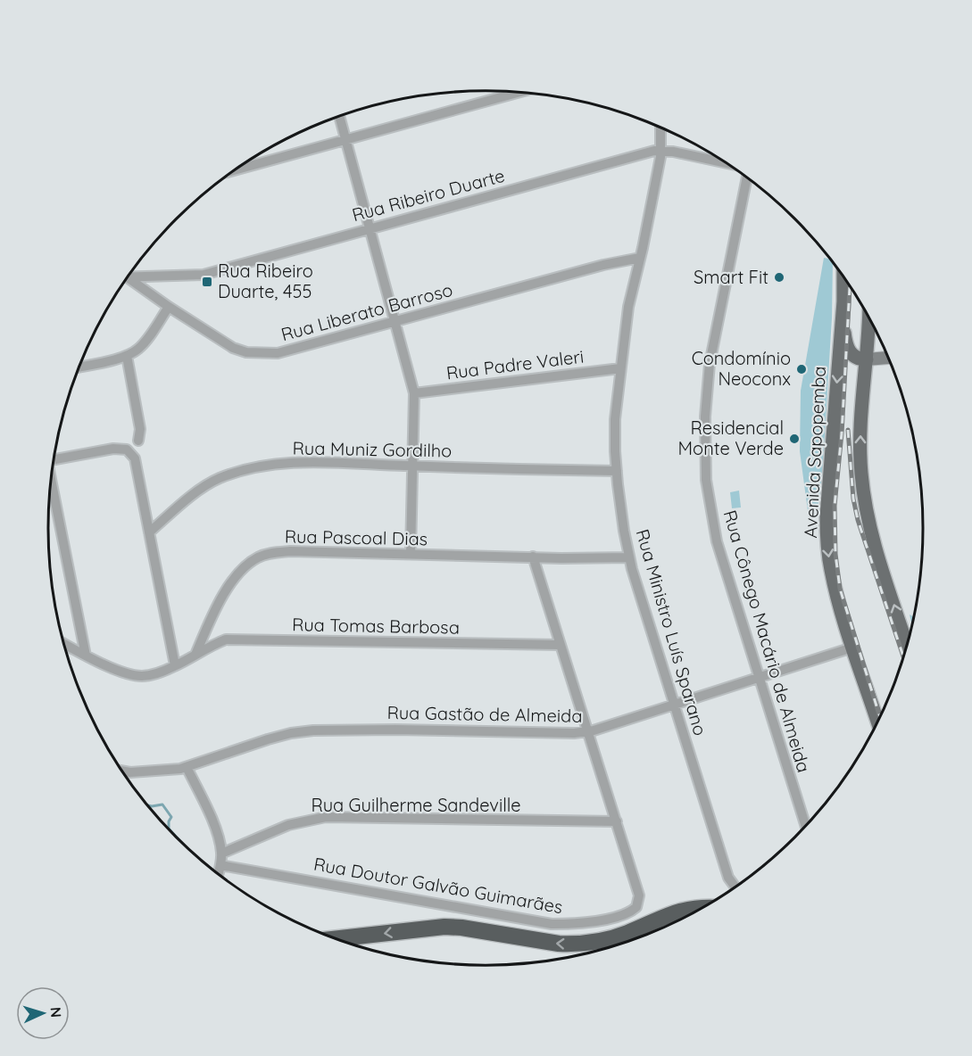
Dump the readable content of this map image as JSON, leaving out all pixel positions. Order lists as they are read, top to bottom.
{
  "streets": {
    "main road": ["Avenida Sapopemba"],
    "street": [
      "Rua Ribeiro Duarte",
      "Rua Liberato Barroso",
      "Rua Padre Valeri",
      "Rua Muniz Gordilho",
      "Rua Pascoal Dias",
      "Rua Tomas Barbosa",
      "Rua Ministro Luís Sparano",
      "Rua Cônego Macário de Almeida",
      "Rua Gastão de Almeida",
      "Rua Guilherme Sandeville",
      "Rua Doutor Galvão Guimarães"
    ]
  },
  "crossings": [
    ["Rua Ribeiro Duarte", "Rua Ministro Luís Sparano"],
    ["Rua Liberato Barroso", "Rua Ministro Luís Sparano"],
    ["Rua Padre Valeri", "Rua Ministro Luís Sparano"],
    ["Rua Muniz Gordilho", "Rua Ministro Luís Sparano"],
    ["Avenida Sapopemba", "Rua Gastão de Almeida"],
    ["Rua Pascoal Dias", "Rua Tomas Barbosa"],
    ["Rua Pascoal Dias", "Rua Ministro Luís Sparano"],
    ["Rua Ministro Luís Sparano", "Rua Gastão de Almeida"],
    ["Rua Cônego Macário de Almeida", "Rua Gastão de Almeida"],
    ["Rua Guilherme Sandeville", "Rua Doutor Galvão Guimarães"]
  ],
  "places": {
    "other": ["Smart Fit", "Condomínio Neoconx", "Residencial Monte Verde"],
    "transit": ["Rua Ribeiro Duarte, 455"]
  },
  "north": "right"
}
